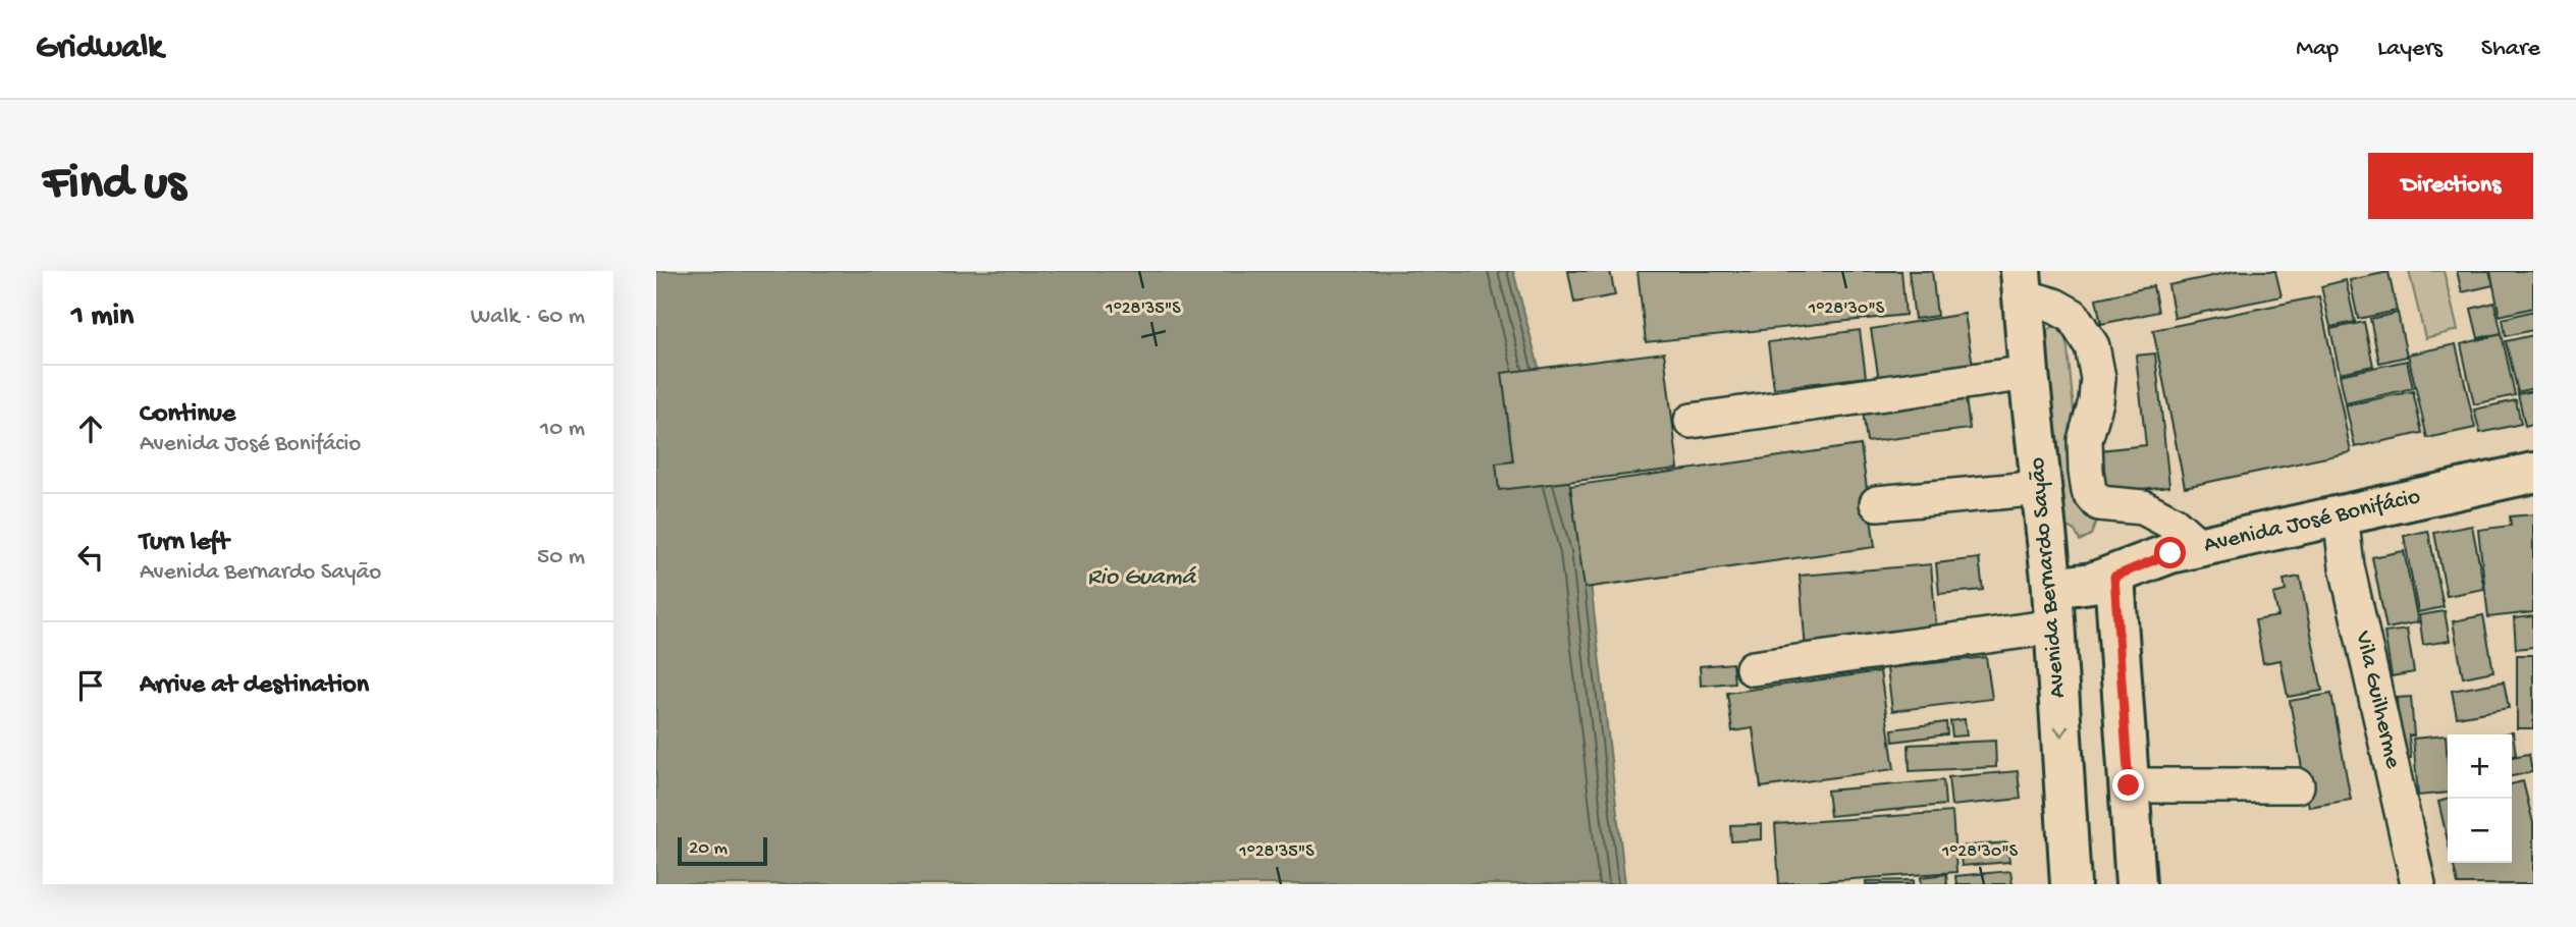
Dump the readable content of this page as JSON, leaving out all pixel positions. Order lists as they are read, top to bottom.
{
  "streets": {
    "main road": ["Avenida José Bonifácio", "Avenida Bernardo Sayão"],
    "lane": ["Vila Guilherme"]
  },
  "crossings": [
    ["Avenida José Bonifácio", "Avenida Bernardo Sayão"],
    ["Avenida José Bonifácio", "Vila Guilherme"]
  ],
  "water": ["Rio Guamá"],
  "scale_bar": "20 m",
  "page": {
    "header": "Gridwalk",
    "nav": ["Map", "Layers", "Share"],
    "buttons": "Directions",
    "title": "Find us",
    "heading": ["1 min", "Walk · 60 m"],
    "list": [
      ["Continue", "Avenida José Bonifácio", "10 m"],
      ["Turn left", "Avenida Bernardo Sayão", "50 m"],
      "Arrive at destination"
    ],
    "map_buttons": ["+", "−"],
    "scale": "20 m"
  },
  "coordinates": ["1°28'35\"S", "1°28'30\"S"]
}
